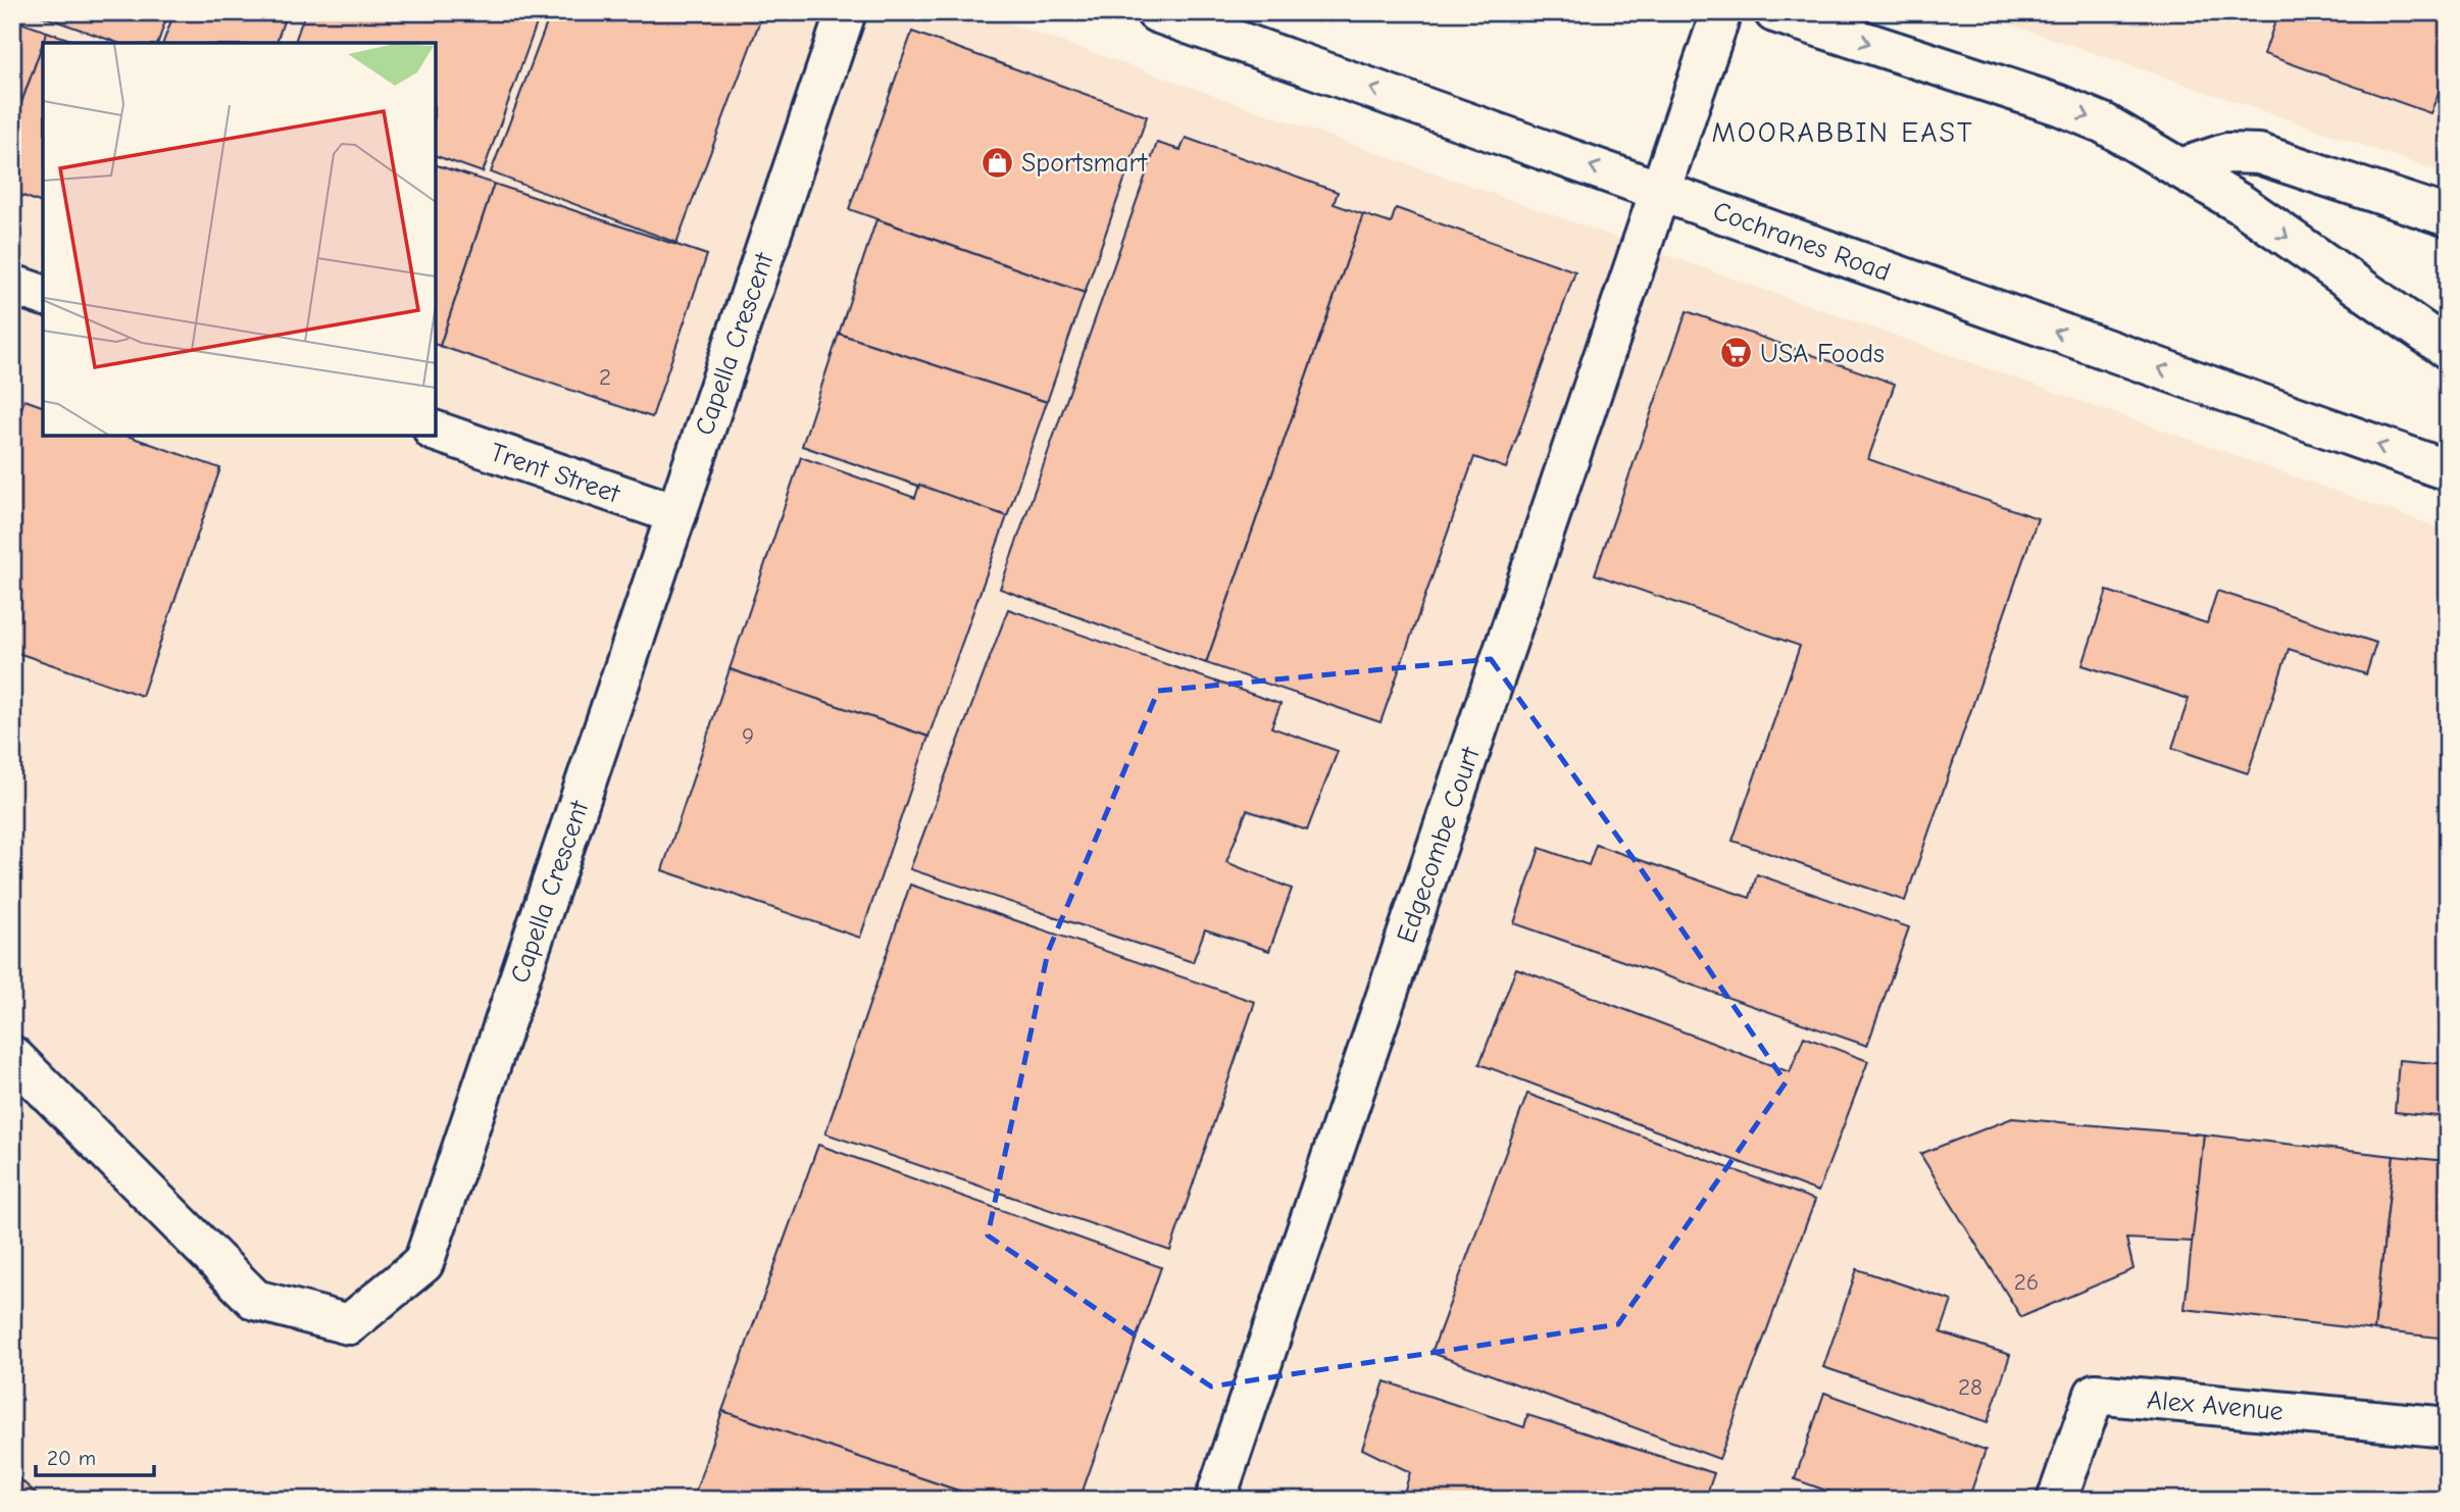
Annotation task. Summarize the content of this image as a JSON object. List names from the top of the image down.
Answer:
{
  "streets": {
    "street": [
      "Cochranes Road",
      "Capella Crescent",
      "Trent Street",
      "Edgecombe Court",
      "Alex Avenue"
    ]
  },
  "crossings": [
    ["Cochranes Road", "Edgecombe Court"],
    ["Capella Crescent", "Trent Street"]
  ],
  "districts": ["MOORABBIN EAST"],
  "places": {
    "shop": ["Sportsmart"],
    "supermarket": ["USA Foods"]
  },
  "house_numbers": [
    "2",
    "9",
    "26",
    "28"
  ],
  "scale_bar": "20 m"
}
